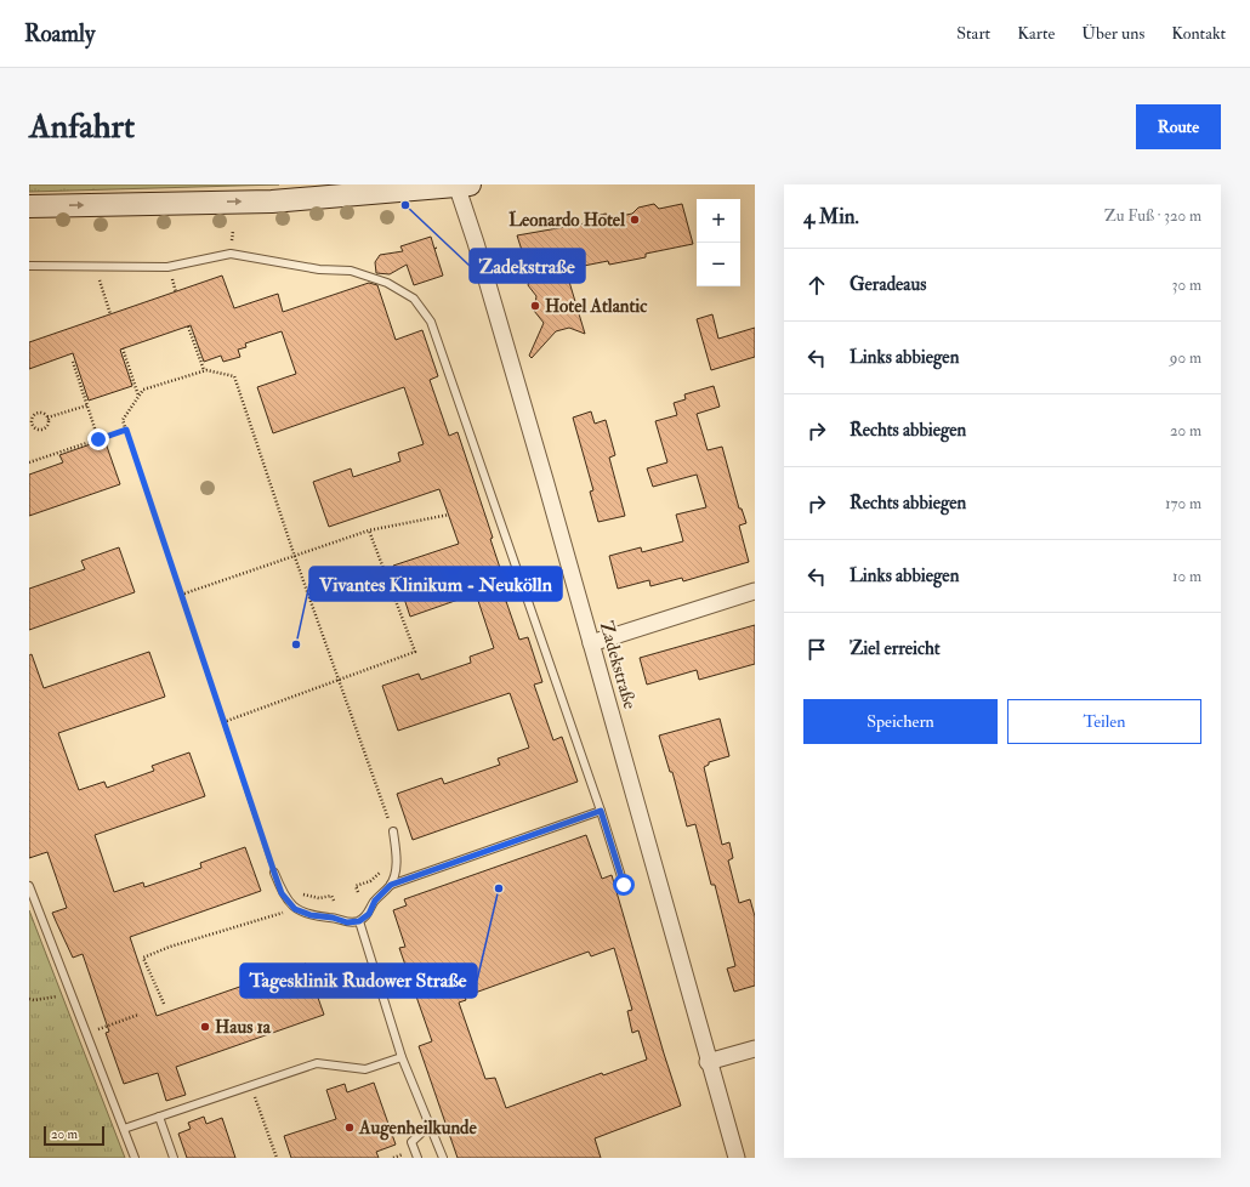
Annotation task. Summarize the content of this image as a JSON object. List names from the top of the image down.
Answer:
{
  "streets": {
    "street": ["Zadekstraße"]
  },
  "places": [
    "Zadekstraße",
    "Leonardo Hotel",
    "Hotel Atlantic",
    "Vivantes Klinikum - Neukölln",
    "Tagesklinik Rudower Straße",
    "Haus 1a",
    "Augenheilkunde"
  ],
  "scale_bar": "20 m",
  "page": {
    "header": "Roamly",
    "nav": [
      "Start",
      "Karte",
      "Über uns",
      "Kontakt"
    ],
    "buttons": [
      "Route",
      ["Speichern", "Teilen"]
    ],
    "title": "Anfahrt",
    "heading": ["4 Min.", "Zu Fuß · 320 m"],
    "map_buttons": ["+", "−"],
    "list": [
      ["Geradeaus", "30 m"],
      ["Links abbiegen", "90 m"],
      ["Rechts abbiegen", "20 m"],
      ["Rechts abbiegen", "170 m"],
      ["Links abbiegen", "10 m"],
      "Ziel erreicht"
    ],
    "scale": "20 m"
  }
}
